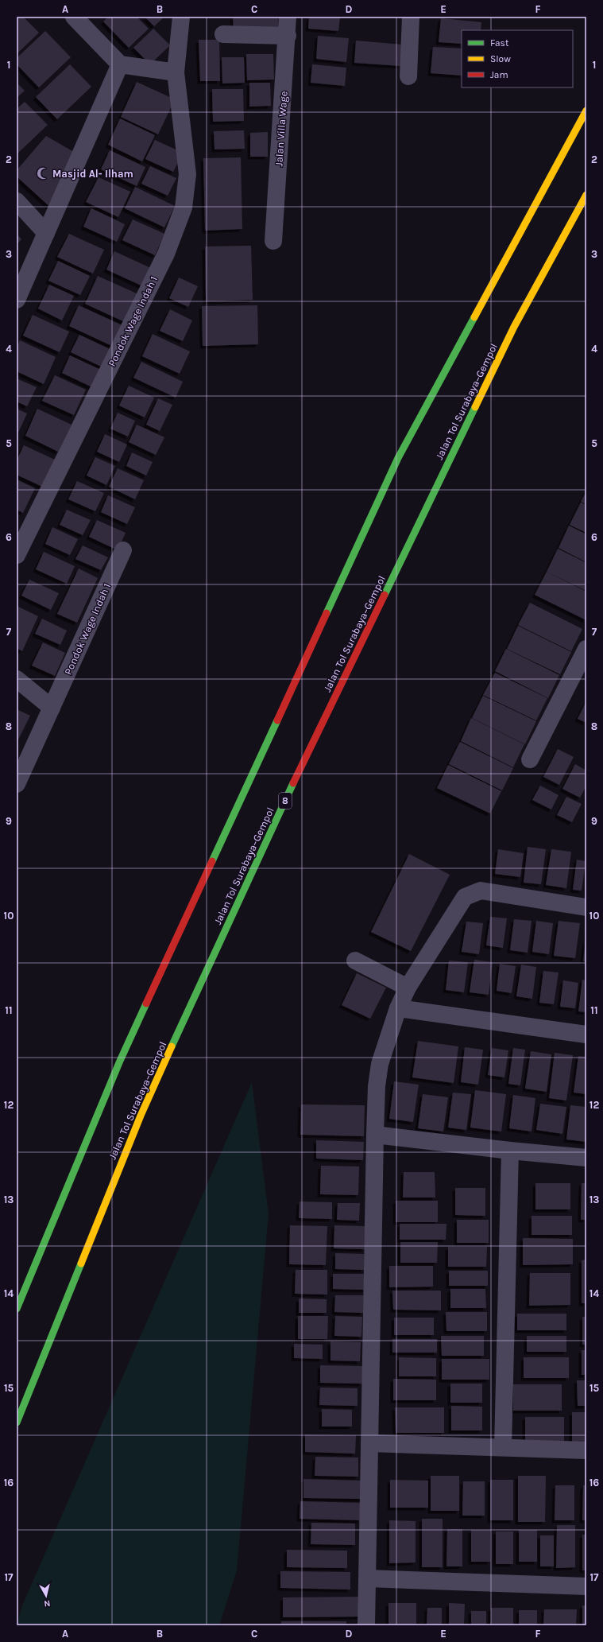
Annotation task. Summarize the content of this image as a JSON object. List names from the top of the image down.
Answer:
{
  "streets": {
    "highway": ["Jalan Tol Surabaya–Gempol", "8"],
    "street": ["Jalan Villa Wage", "Pondok Wage Indah 1"]
  },
  "places": {
    "mosque": ["Masjid Al- Ilham"]
  },
  "legend": ["Fast", "Slow", "Jam"],
  "north": "bottom",
  "grid": {
    "columns": [
      "A",
      "B",
      "C",
      "D",
      "E",
      "F"
    ],
    "rows": [
      "1",
      "2",
      "3",
      "4",
      "5",
      "6",
      "7",
      "8",
      "9",
      "10",
      "11",
      "12",
      "13",
      "14",
      "15",
      "16",
      "17"
    ]
  }
}
